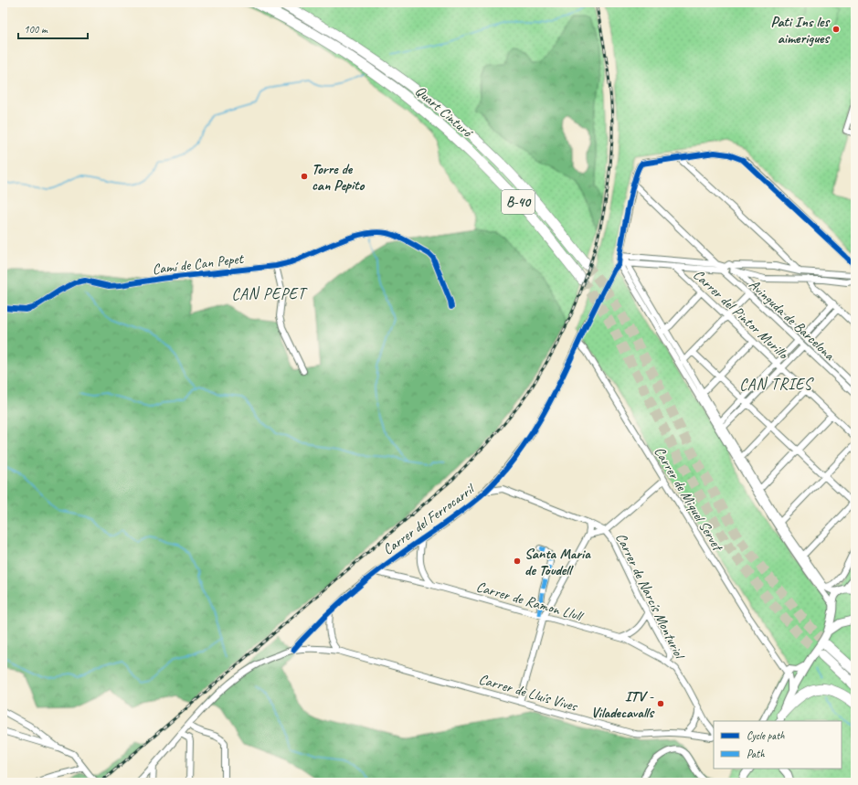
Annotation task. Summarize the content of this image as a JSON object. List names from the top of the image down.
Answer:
{
  "streets": {
    "highway": ["Quart Cinturó", "B-40"],
    "street": [
      "Camí de Can Pepet",
      "Carrer del Pintor Murillo",
      "Avinguda de Barcelona",
      "Carrer de Miquel Servet",
      "Carrer del Ferrocarril",
      "Carrer de Narcís Monturiol",
      "Carrer de Ramon Llull",
      "Carrer de Lluís Vives"
    ]
  },
  "crossings": [
    ["Carrer de Miquel Servet", "Carrer del Ferrocarril"],
    ["Carrer del Ferrocarril", "Carrer de Ramon Llull"],
    ["Carrer del Ferrocarril", "Carrer de Lluís Vives"],
    ["Carrer de Narcís Monturiol", "Carrer de Ramon Llull"]
  ],
  "districts": ["CAN PEPET", "CAN TRIES"],
  "places": [
    "Pati Ins les aimerigues",
    "Torre de can Pepito",
    "Santa Maria de Toudell",
    "ITV - Viladecavalls"
  ],
  "legend": ["Cycle path", "Path"],
  "scale_bar": "100 m"
}
